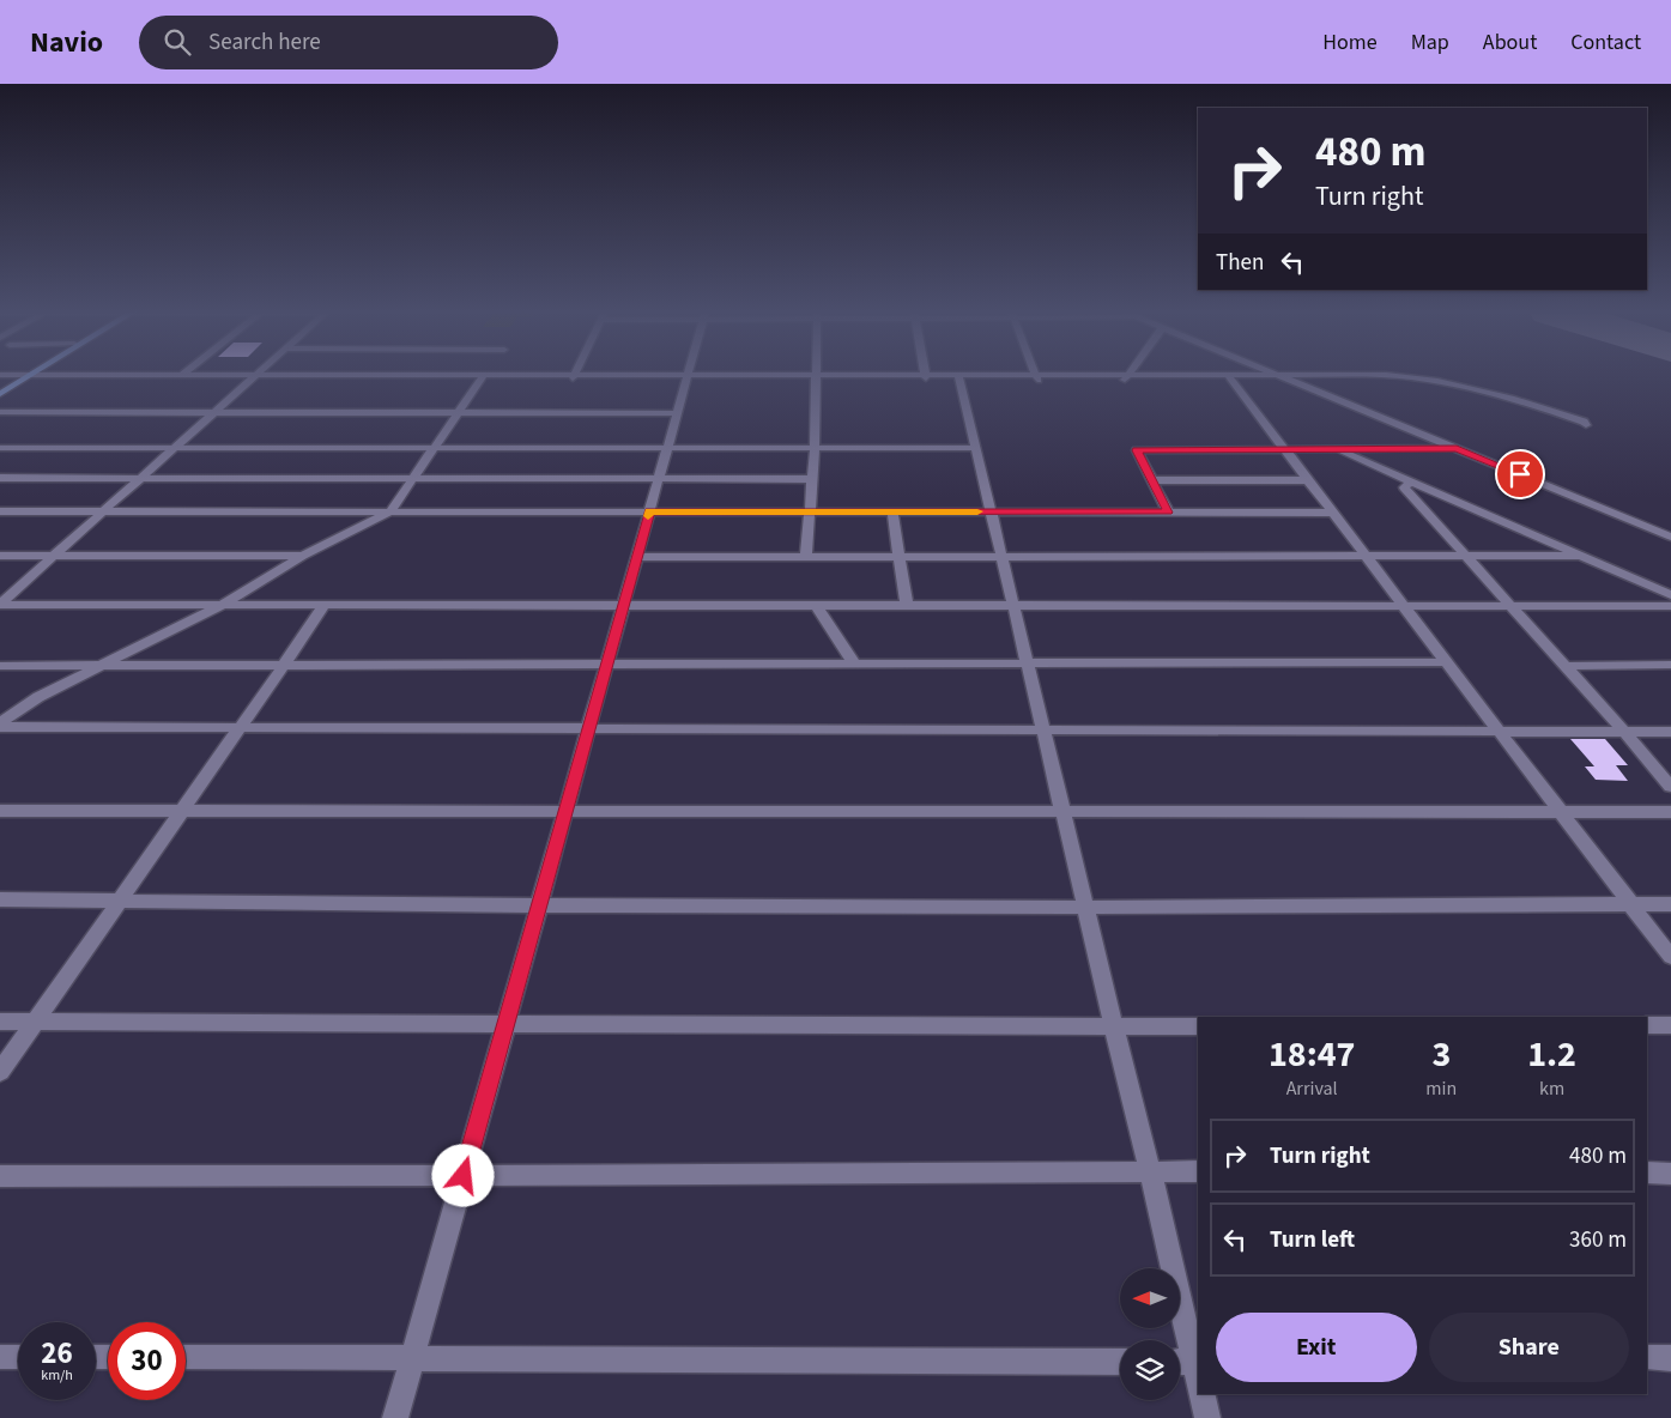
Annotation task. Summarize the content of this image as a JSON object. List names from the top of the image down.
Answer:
{
  "north": "left",
  "page": {
    "header": "Navio",
    "search": "Search here",
    "nav": [
      "Home",
      "Map",
      "About",
      "Contact"
    ],
    "turn": ["480 m", "Turn right"],
    "then": "Then",
    "eta": [
      "18:47",
      "Arrival",
      "3",
      "min",
      "1.2",
      "km"
    ],
    "list": [
      {
        "name": "Turn right",
        "value": "480 m"
      },
      {
        "name": "Turn left",
        "value": "360 m"
      }
    ],
    "buttons": ["Exit", "Share"],
    "speed": "26 km/h",
    "limit": "30"
  }
}
